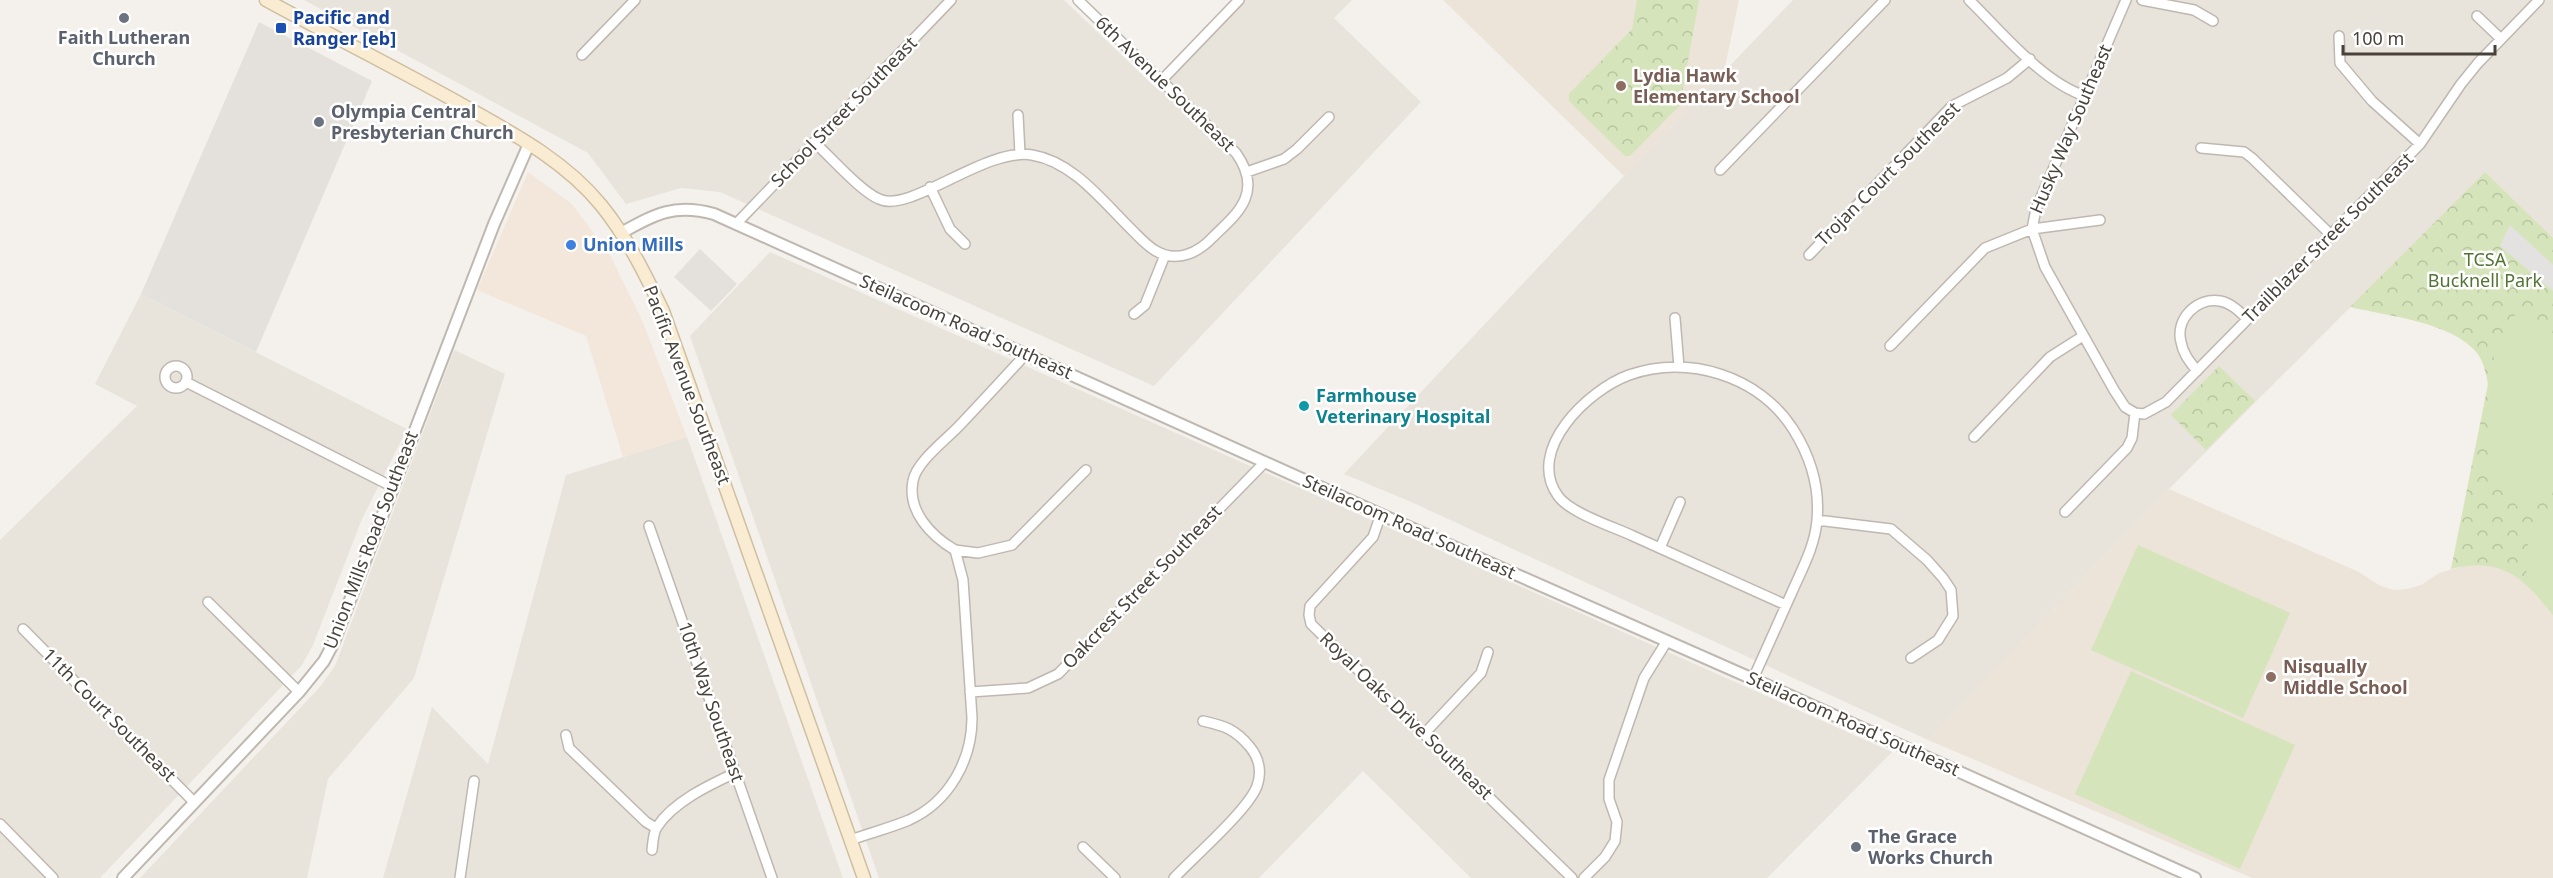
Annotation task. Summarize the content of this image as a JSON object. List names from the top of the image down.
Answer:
{
  "streets": {
    "main road": ["Pacific Avenue Southeast"],
    "street": [
      "6th Avenue Southeast",
      "School Street Southeast",
      "Husky Way Southeast",
      "Trojan Court Southeast",
      "Trailblazer Street Southeast",
      "Steilacoom Road Southeast",
      "Union Mills Road Southeast",
      "Oakcrest Street Southeast",
      "10th Way Southeast",
      "11th Court Southeast",
      "Royal Oaks Drive Southeast"
    ]
  },
  "crossings": [
    ["School Street Southeast", "Steilacoom Road Southeast"],
    ["Husky Way Southeast", "Trailblazer Street Southeast"],
    ["Steilacoom Road Southeast", "Pacific Avenue Southeast"],
    ["Steilacoom Road Southeast", "Oakcrest Street Southeast"],
    ["Steilacoom Road Southeast", "Royal Oaks Drive Southeast"],
    ["Pacific Avenue Southeast", "Union Mills Road Southeast"],
    ["Union Mills Road Southeast", "11th Court Southeast"]
  ],
  "parks": ["TCSA Bucknell Park"],
  "places": {
    "other": [
      "Faith Lutheran Church",
      "Lydia Hawk Elementary School",
      "Olympia Central Presbyterian Church",
      "Union Mills",
      "Farmhouse Veterinary Hospital",
      "Nisqually Middle School",
      "The Grace Works Church"
    ],
    "transit": ["Pacific and Ranger [eb]"]
  },
  "scale_bar": "100 m"
}
